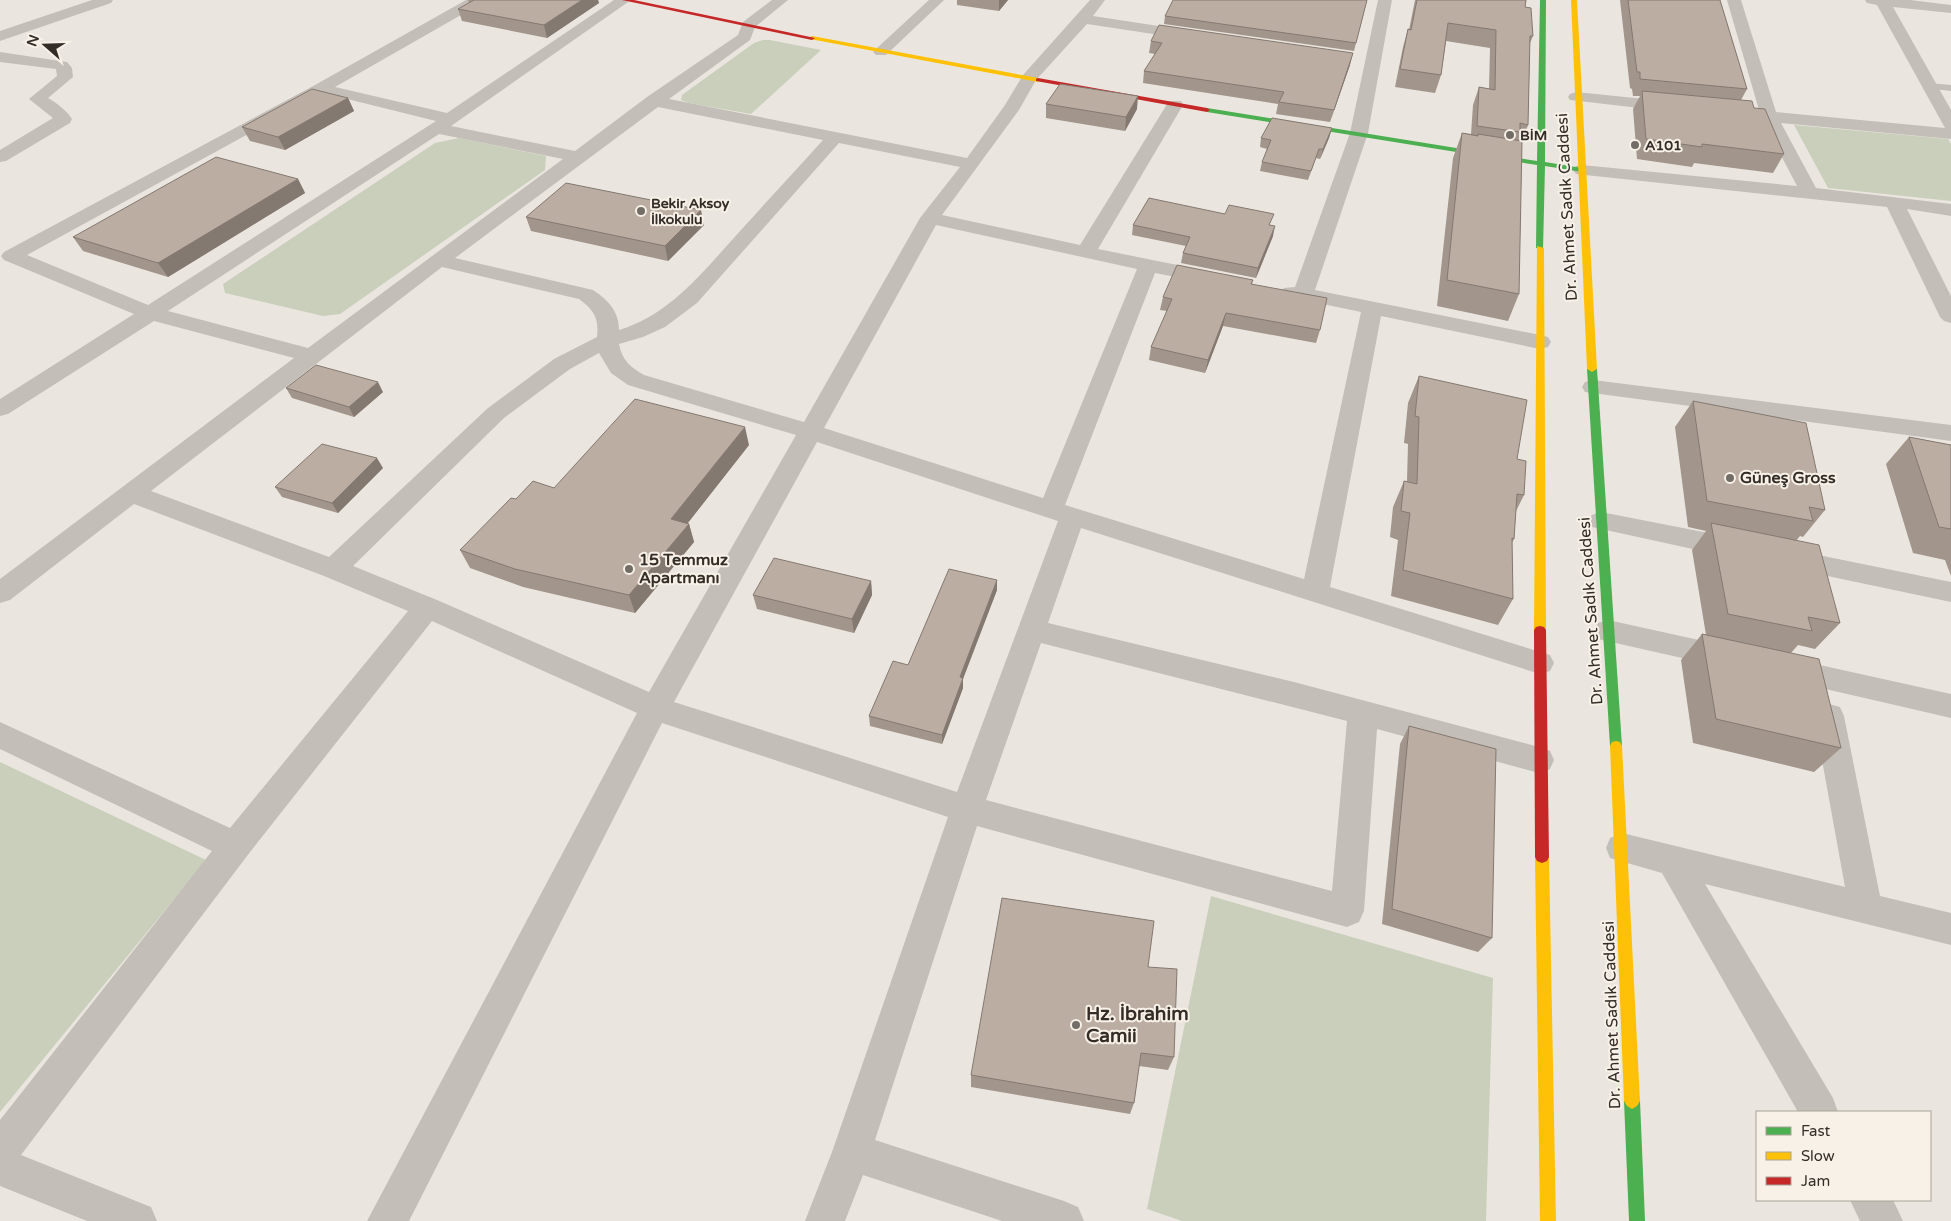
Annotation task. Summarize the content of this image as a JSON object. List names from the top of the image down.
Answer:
{
  "streets": {
    "street": ["Dr. Ahmet Sadık Caddesi"]
  },
  "places": [
    "BİM",
    "A101",
    "Bekir Aksoy İlkokulu",
    "Güneş Gross",
    "15 Temmuz Apartmanı",
    "Hz. İbrahim Camii"
  ],
  "legend": ["Fast", "Slow", "Jam"],
  "north": "left"
}
